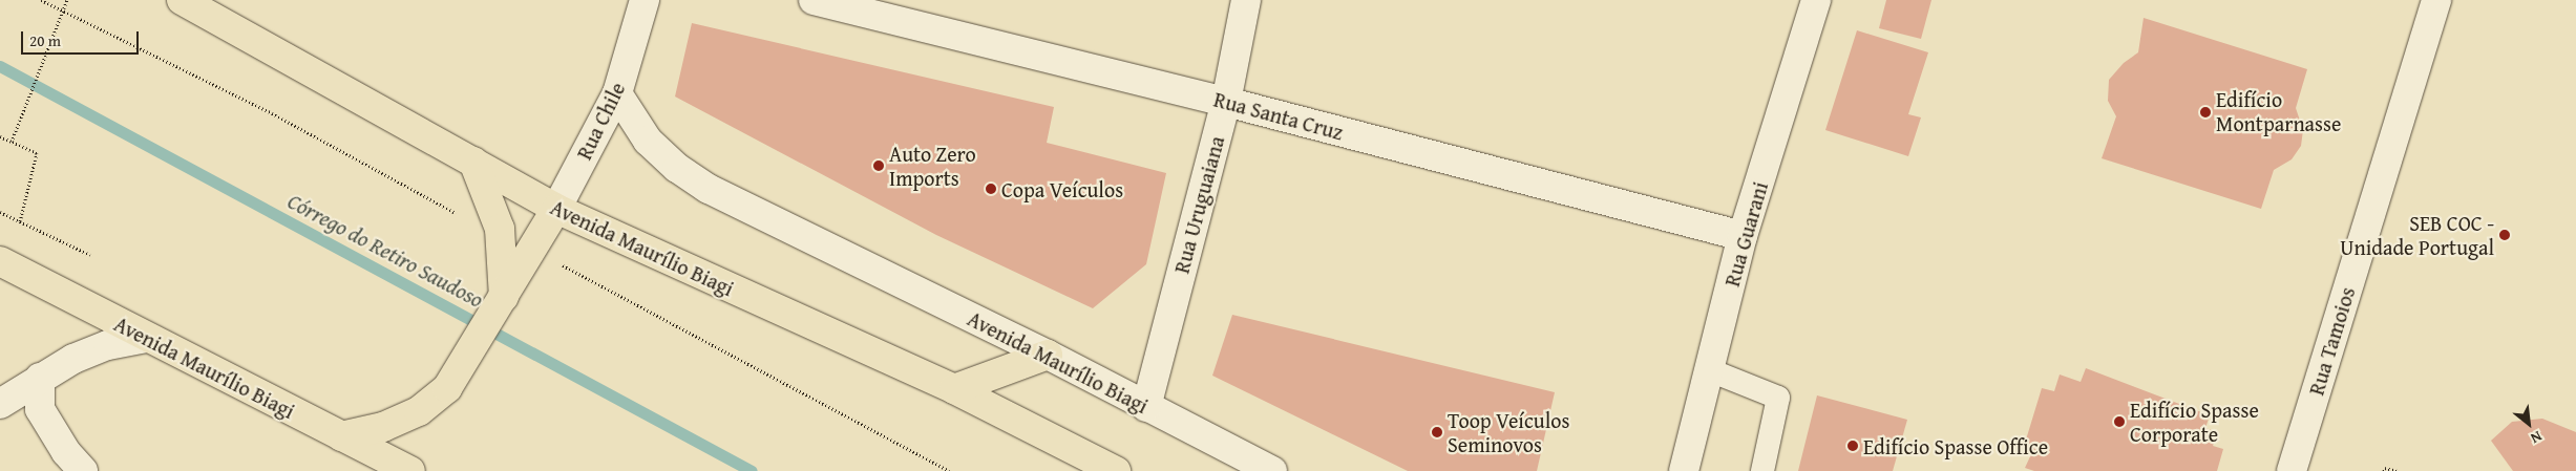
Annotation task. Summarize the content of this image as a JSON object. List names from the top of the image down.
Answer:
{
  "streets": {
    "main road": ["Avenida Maurílio Biagi"],
    "street": [
      "Rua Santa Cruz",
      "Rua Chile",
      "Rua Uruguaiana",
      "Rua Guarani",
      "Rua Tamoios"
    ]
  },
  "crossings": [
    ["Rua Santa Cruz", "Rua Uruguaiana"],
    ["Rua Santa Cruz", "Rua Guarani"],
    ["Rua Chile", "Avenida Maurílio Biagi"],
    ["Rua Uruguaiana", "Avenida Maurílio Biagi"]
  ],
  "water": ["Córrego do Retiro Saudoso"],
  "places": [
    "Edifício Montparnasse",
    "Auto Zero Imports",
    "Copa Veículos",
    "SEB COC - Unidade Portugal",
    "Edifício Spasse Corporate",
    "Toop Veículos Seminovos",
    "Edifício Spasse Office"
  ],
  "scale_bar": "20 m",
  "north": "bottom right"
}
